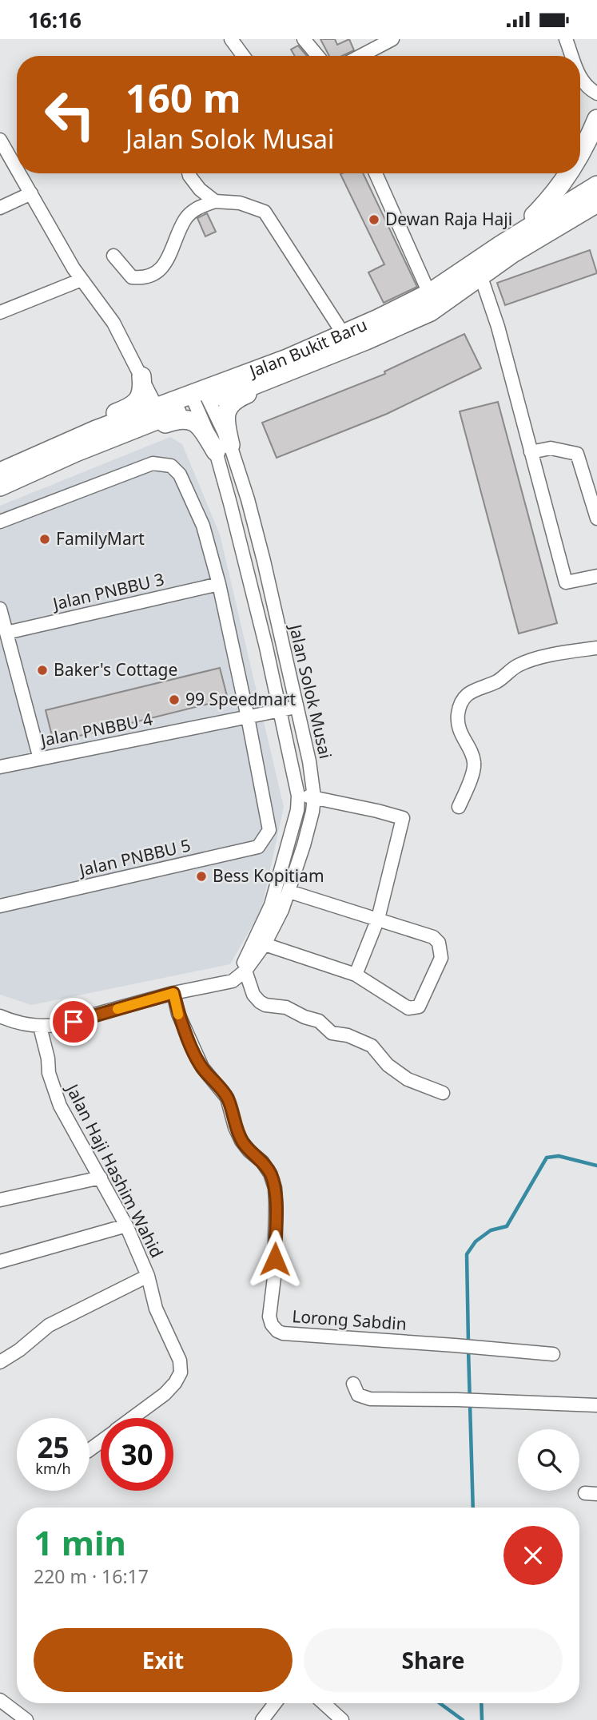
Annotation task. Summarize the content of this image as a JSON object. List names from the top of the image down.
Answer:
{
  "streets": {
    "main road": ["Jalan Bukit Baru"],
    "street": [
      "Jalan PNBBU 3",
      "Jalan Solok Musai",
      "Jalan PNBBU 4",
      "Jalan PNBBU 5",
      "Jalan Haji Hashim Wahid",
      "Lorong Sabdin"
    ]
  },
  "crossings": [
    ["Jalan Bukit Baru", "Jalan Solok Musai"],
    ["Jalan Solok Musai", "Jalan PNBBU 4"],
    ["Jalan Solok Musai", "Jalan Haji Hashim Wahid"],
    ["Jalan Solok Musai", "Lorong Sabdin"],
    ["Jalan PNBBU 4", "Jalan PNBBU 5"]
  ],
  "places": [
    "Dewan Raja Haji",
    "FamilyMart",
    "Baker's Cottage",
    "99 Speedmart",
    "Bess Kopitiam"
  ],
  "page": {
    "status": "16:16",
    "turn": ["160 m", "Jalan Solok Musai"],
    "speed": "25 km/h",
    "limit": "30",
    "heading": ["1 min", "220 m · 16:17"],
    "buttons": ["Exit", "Share"]
  }
}
